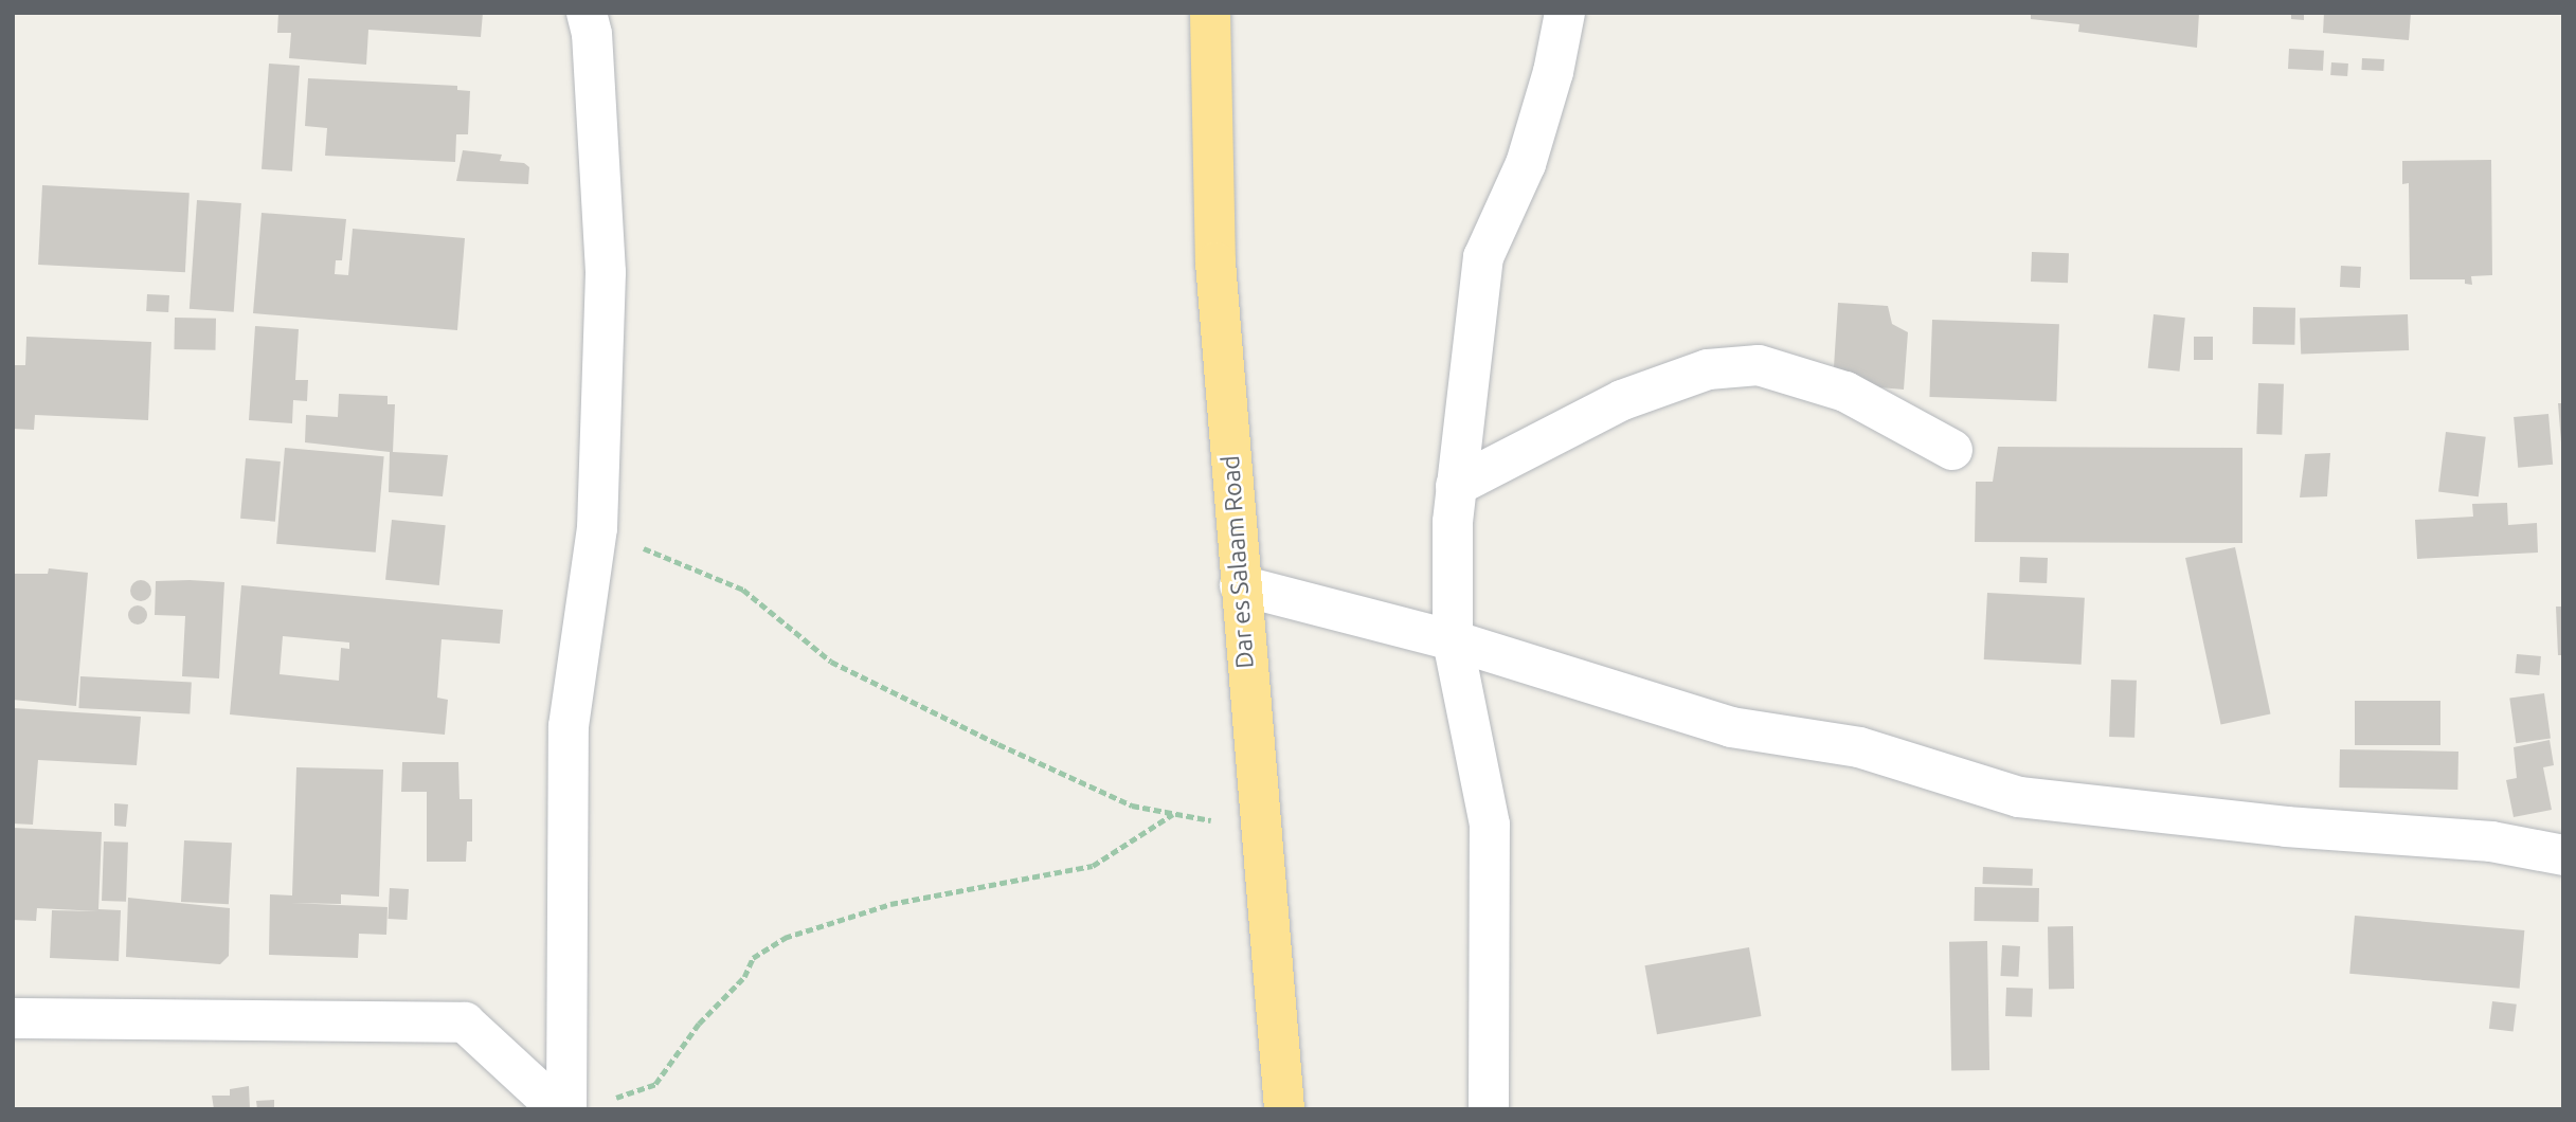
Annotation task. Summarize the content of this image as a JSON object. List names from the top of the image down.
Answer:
{
  "streets": {
    "highway": ["Dar es Salaam Road"]
  }
}
